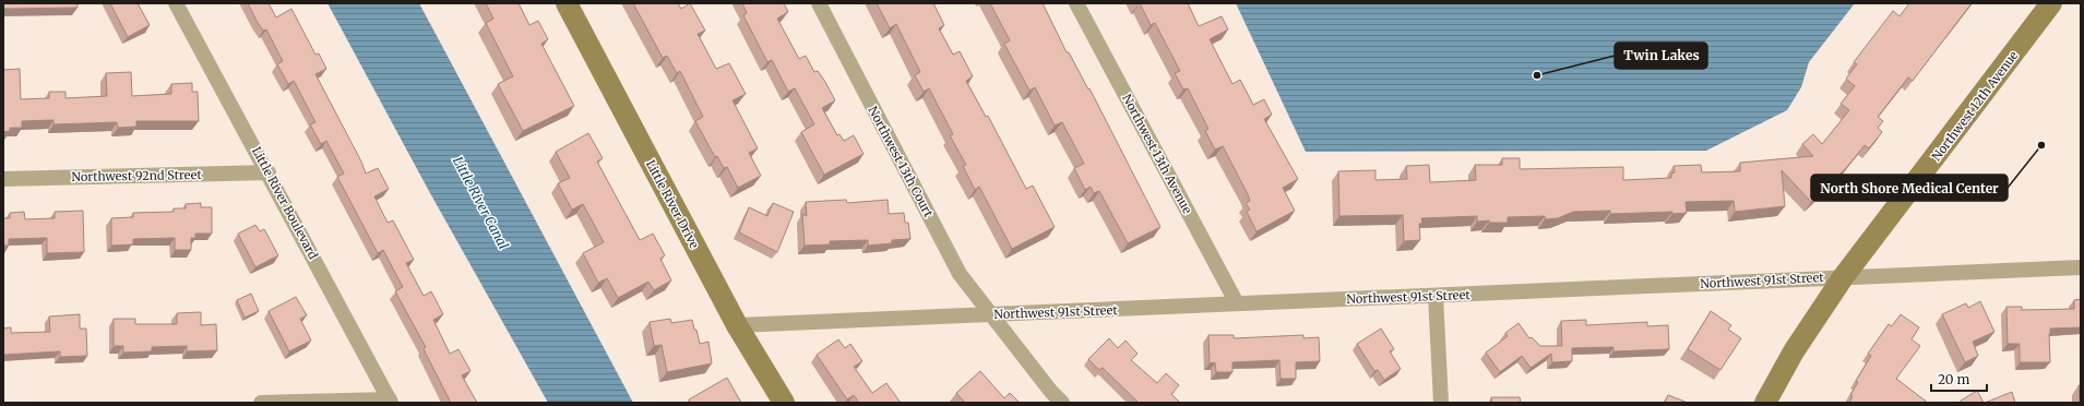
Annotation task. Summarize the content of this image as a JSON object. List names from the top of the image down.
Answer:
{
  "streets": {
    "street": [
      "Northwest 12th Avenue",
      "Northwest 13th Avenue",
      "Northwest 13th Court",
      "Northwest 92nd Street",
      "Little River Boulevard",
      "Little River Drive",
      "Northwest 91st Street"
    ]
  },
  "crossings": [
    ["Northwest 12th Avenue", "Northwest 91st Street"],
    ["Northwest 13th Avenue", "Northwest 91st Street"],
    ["Northwest 13th Court", "Northwest 91st Street"],
    ["Northwest 92nd Street", "Little River Boulevard"],
    ["Little River Drive", "Northwest 91st Street"]
  ],
  "water": ["Little River Canal"],
  "places": ["Twin Lakes", "North Shore Medical Center"],
  "scale_bar": "20 m"
}
